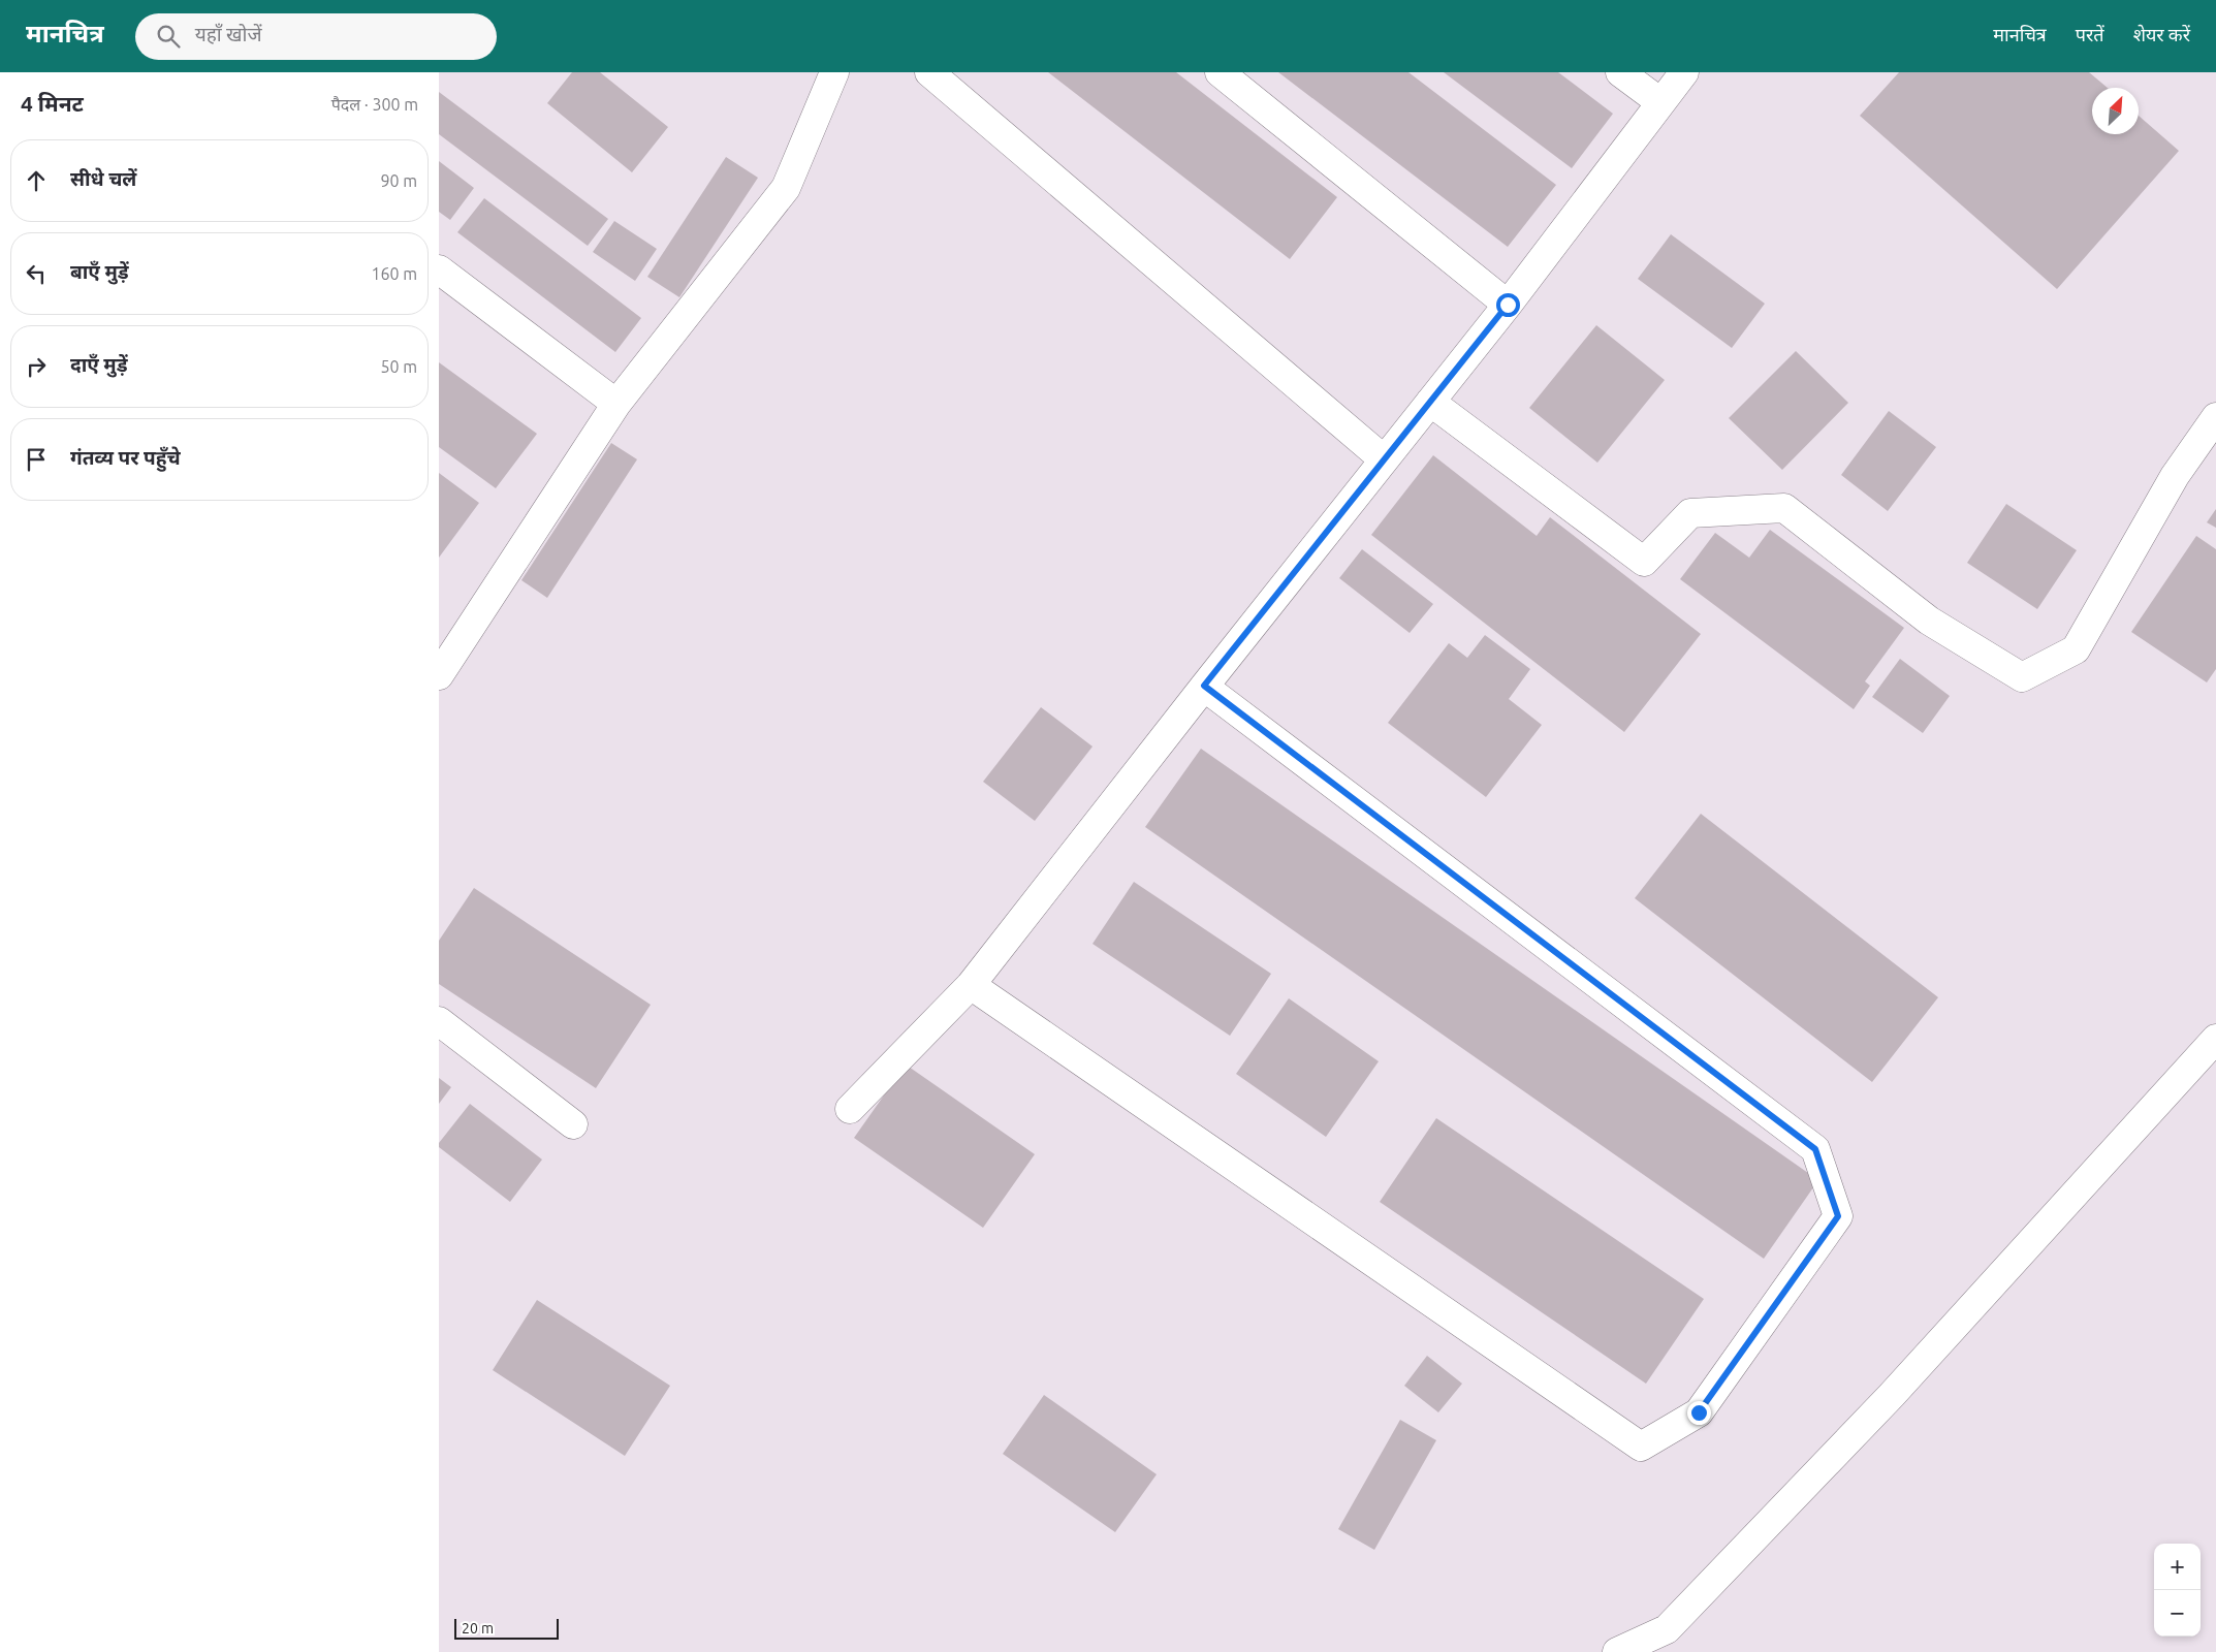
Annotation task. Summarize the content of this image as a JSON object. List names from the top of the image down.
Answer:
{
  "scale_bar": "20 m",
  "north": "top right",
  "page": {
    "header": "मानचित्र",
    "search": "यहाँ खोजें",
    "nav": ["मानचित्र", "परतें", "शेयर करें"],
    "heading": ["4 मिनट", "पैदल · 300 m"],
    "list": [
      ["सीधे चलें", "90 m"],
      ["बाएँ मुड़ें", "160 m"],
      ["दाएँ मुड़ें", "50 m"],
      "गंतव्य पर पहुँचे"
    ],
    "map_buttons": ["+", "−"],
    "scale": "20 m"
  }
}
